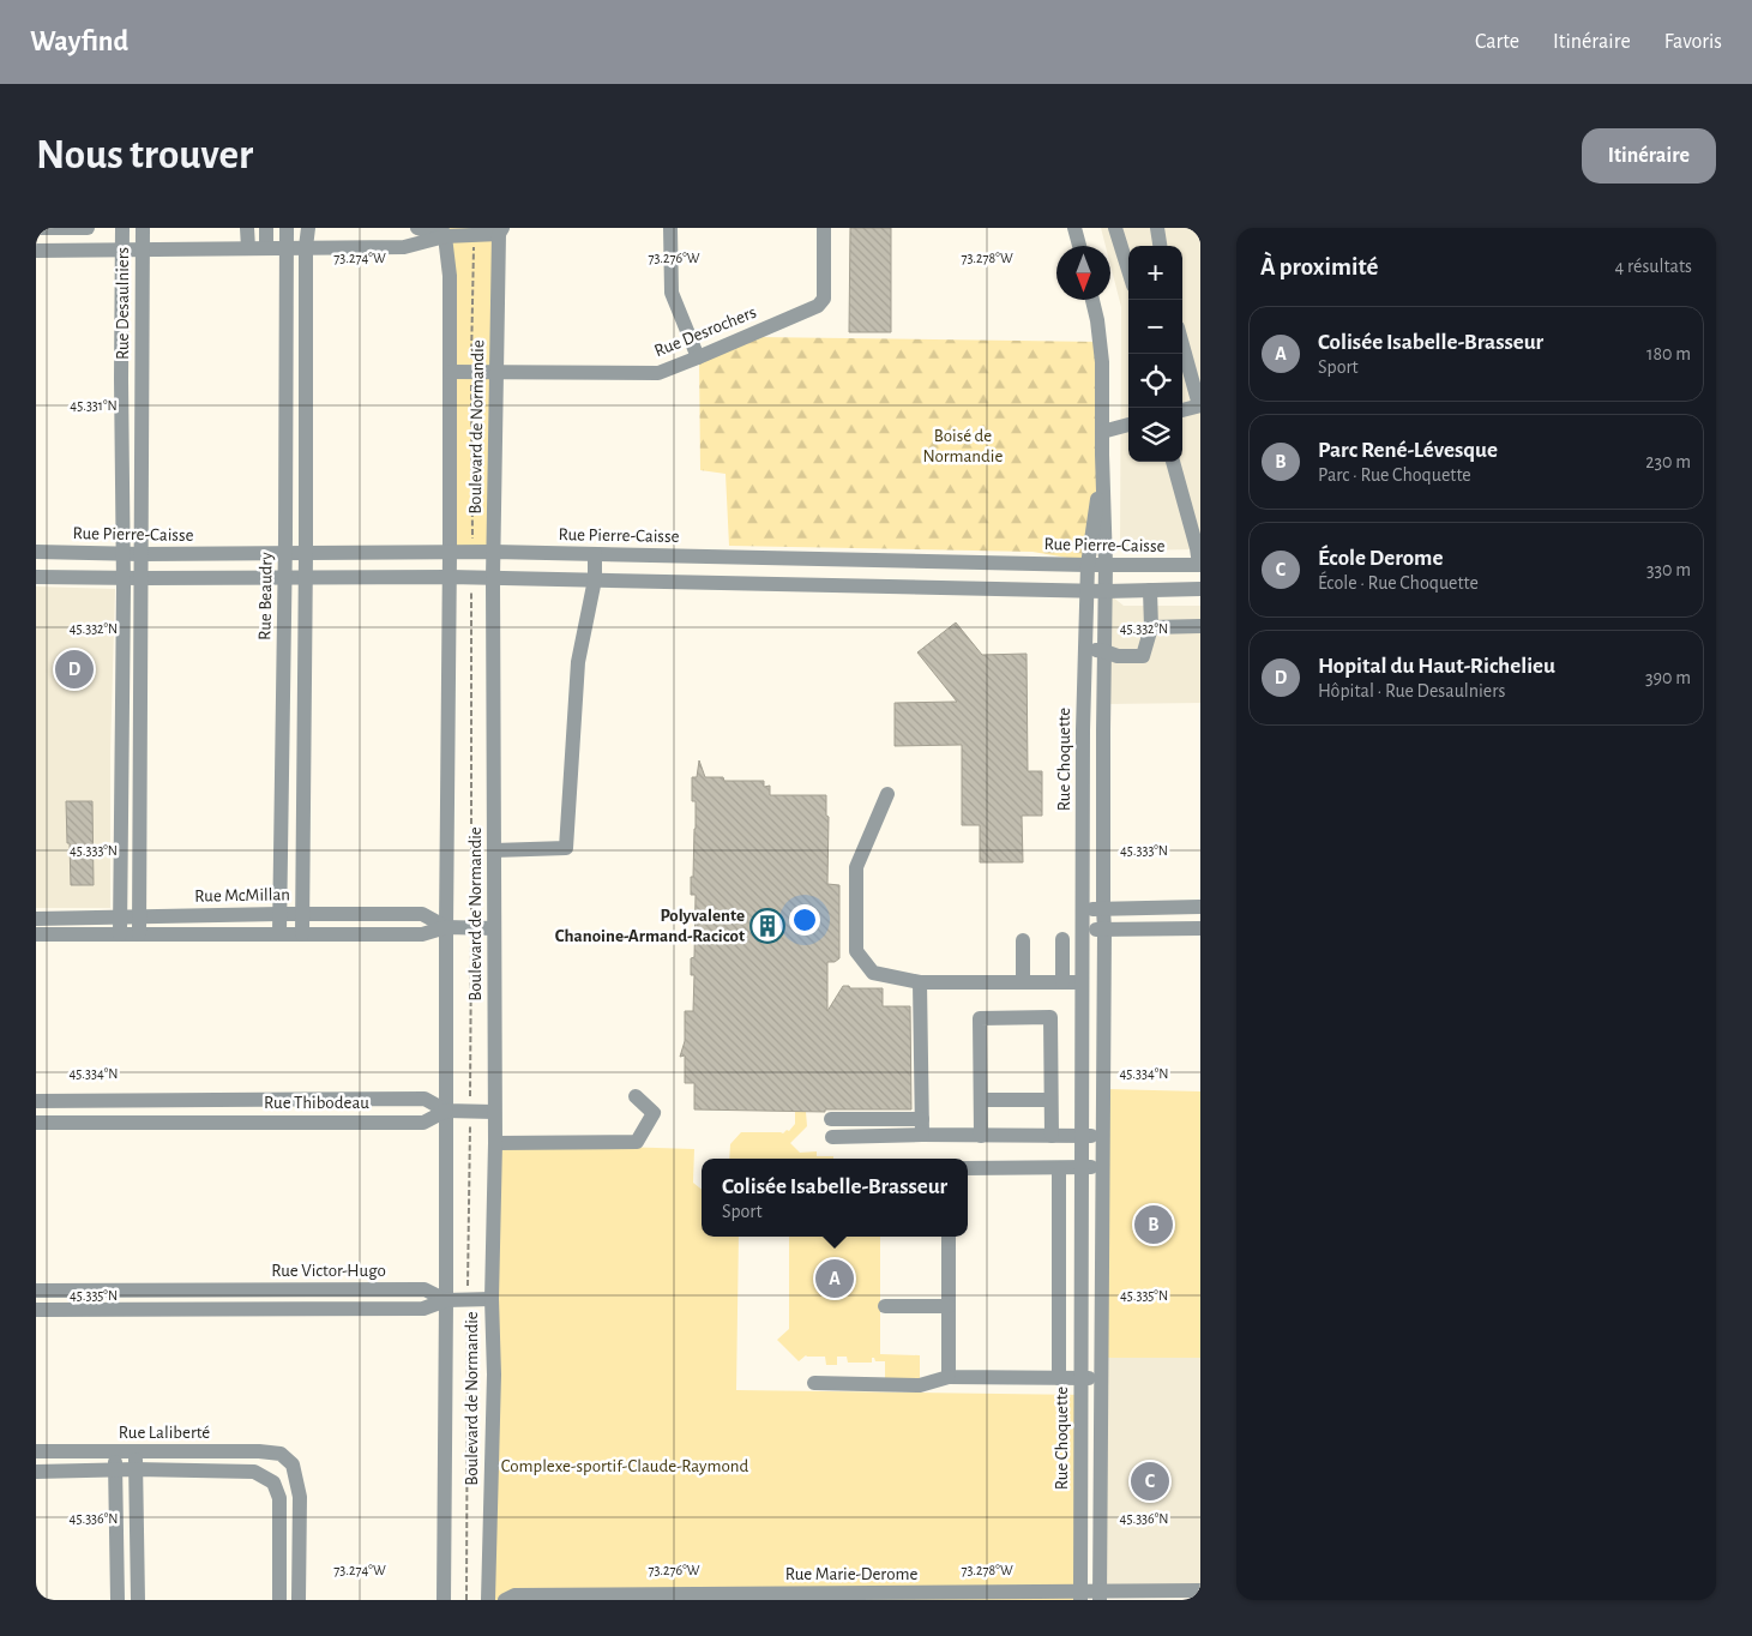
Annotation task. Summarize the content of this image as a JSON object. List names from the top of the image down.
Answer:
{
  "streets": {
    "street": [
      "Rue Desaulniers",
      "Rue Desrochers",
      "Boulevard de Normandie",
      "Rue Pierre-Caisse",
      "Rue Beaudry",
      "Rue Choquette",
      "Rue McMillan",
      "Rue Thibodeau",
      "Rue Victor-Hugo",
      "Rue Laliberté",
      "Rue Marie-Derome"
    ]
  },
  "crossings": [
    ["Rue Desaulniers", "Rue Pierre-Caisse"],
    ["Rue Desaulniers", "Rue McMillan"],
    ["Rue Desrochers", "Boulevard de Normandie"],
    ["Boulevard de Normandie", "Rue Pierre-Caisse"],
    ["Boulevard de Normandie", "Rue McMillan"],
    ["Boulevard de Normandie", "Rue Thibodeau"],
    ["Boulevard de Normandie", "Rue Victor-Hugo"],
    ["Rue Pierre-Caisse", "Rue Beaudry"],
    ["Rue Pierre-Caisse", "Rue Choquette"],
    ["Rue Beaudry", "Rue McMillan"],
    ["Rue Choquette", "Rue Marie-Derome"]
  ],
  "parks": ["Boisé de Normandie", "Complexe-sportif-Claude-Raymond"],
  "places": {
    "building": ["Polyvalente Chanoine-Armand-Racicot"]
  },
  "north": "bottom",
  "page": {
    "header": "Wayfind",
    "nav": ["Carte", "Itinéraire", "Favoris"],
    "buttons": "Itinéraire",
    "title": "Nous trouver",
    "heading": ["À proximité", "4 résultats"],
    "map_buttons": ["+", "−"],
    "list": [
      {
        "mark": "A",
        "name": "Colisée Isabelle-Brasseur",
        "note": "Sport",
        "value": "180 m"
      },
      {
        "mark": "B",
        "name": "Parc René-Lévesque",
        "note": "Parc · Rue Choquette",
        "value": "230 m"
      },
      {
        "mark": "C",
        "name": "École Derome",
        "note": "École · Rue Choquette",
        "value": "330 m"
      },
      {
        "mark": "D",
        "name": "Hopital du Haut-Richelieu",
        "note": "Hôpital · Rue Desaulniers",
        "value": "390 m"
      }
    ],
    "pins": [
      "D",
      "B",
      "A",
      "C"
    ],
    "popup": ["Colisée Isabelle-Brasseur", "Sport"]
  },
  "coordinates": [
    "73.274°W",
    "73.276°W",
    "73.278°W",
    "45.331°N",
    "45.332°N",
    "45.333°N",
    "45.334°N",
    "45.335°N",
    "45.336°N"
  ]
}
